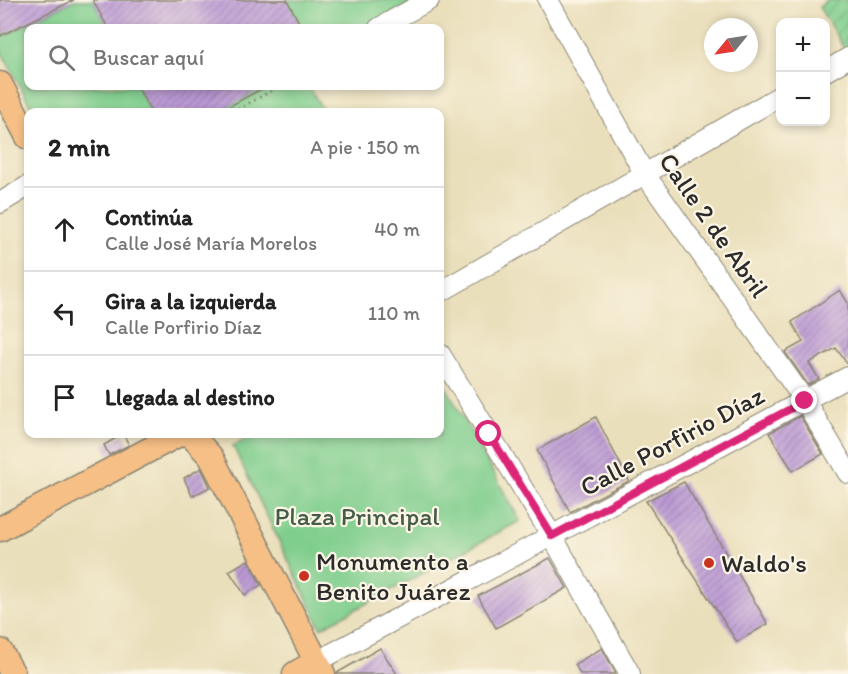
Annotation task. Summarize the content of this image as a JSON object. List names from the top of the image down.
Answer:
{
  "streets": {
    "street": ["Calle 2 de Abril", "Calle Porfirio Díaz"]
  },
  "crossings": [
    ["Calle 2 de Abril", "Calle Porfirio Díaz"]
  ],
  "parks": ["Plaza Principal"],
  "places": ["Waldo's", "Monumento a Benito Juárez"],
  "north": "bottom left",
  "page": {
    "map_buttons": ["+", "−"],
    "search": "Buscar aquí",
    "heading": ["2 min", "A pie · 150 m"],
    "list": [
      ["Continúa", "Calle José María Morelos", "40 m"],
      ["Gira a la izquierda", "Calle Porfirio Díaz", "110 m"],
      "Llegada al destino"
    ]
  }
}
